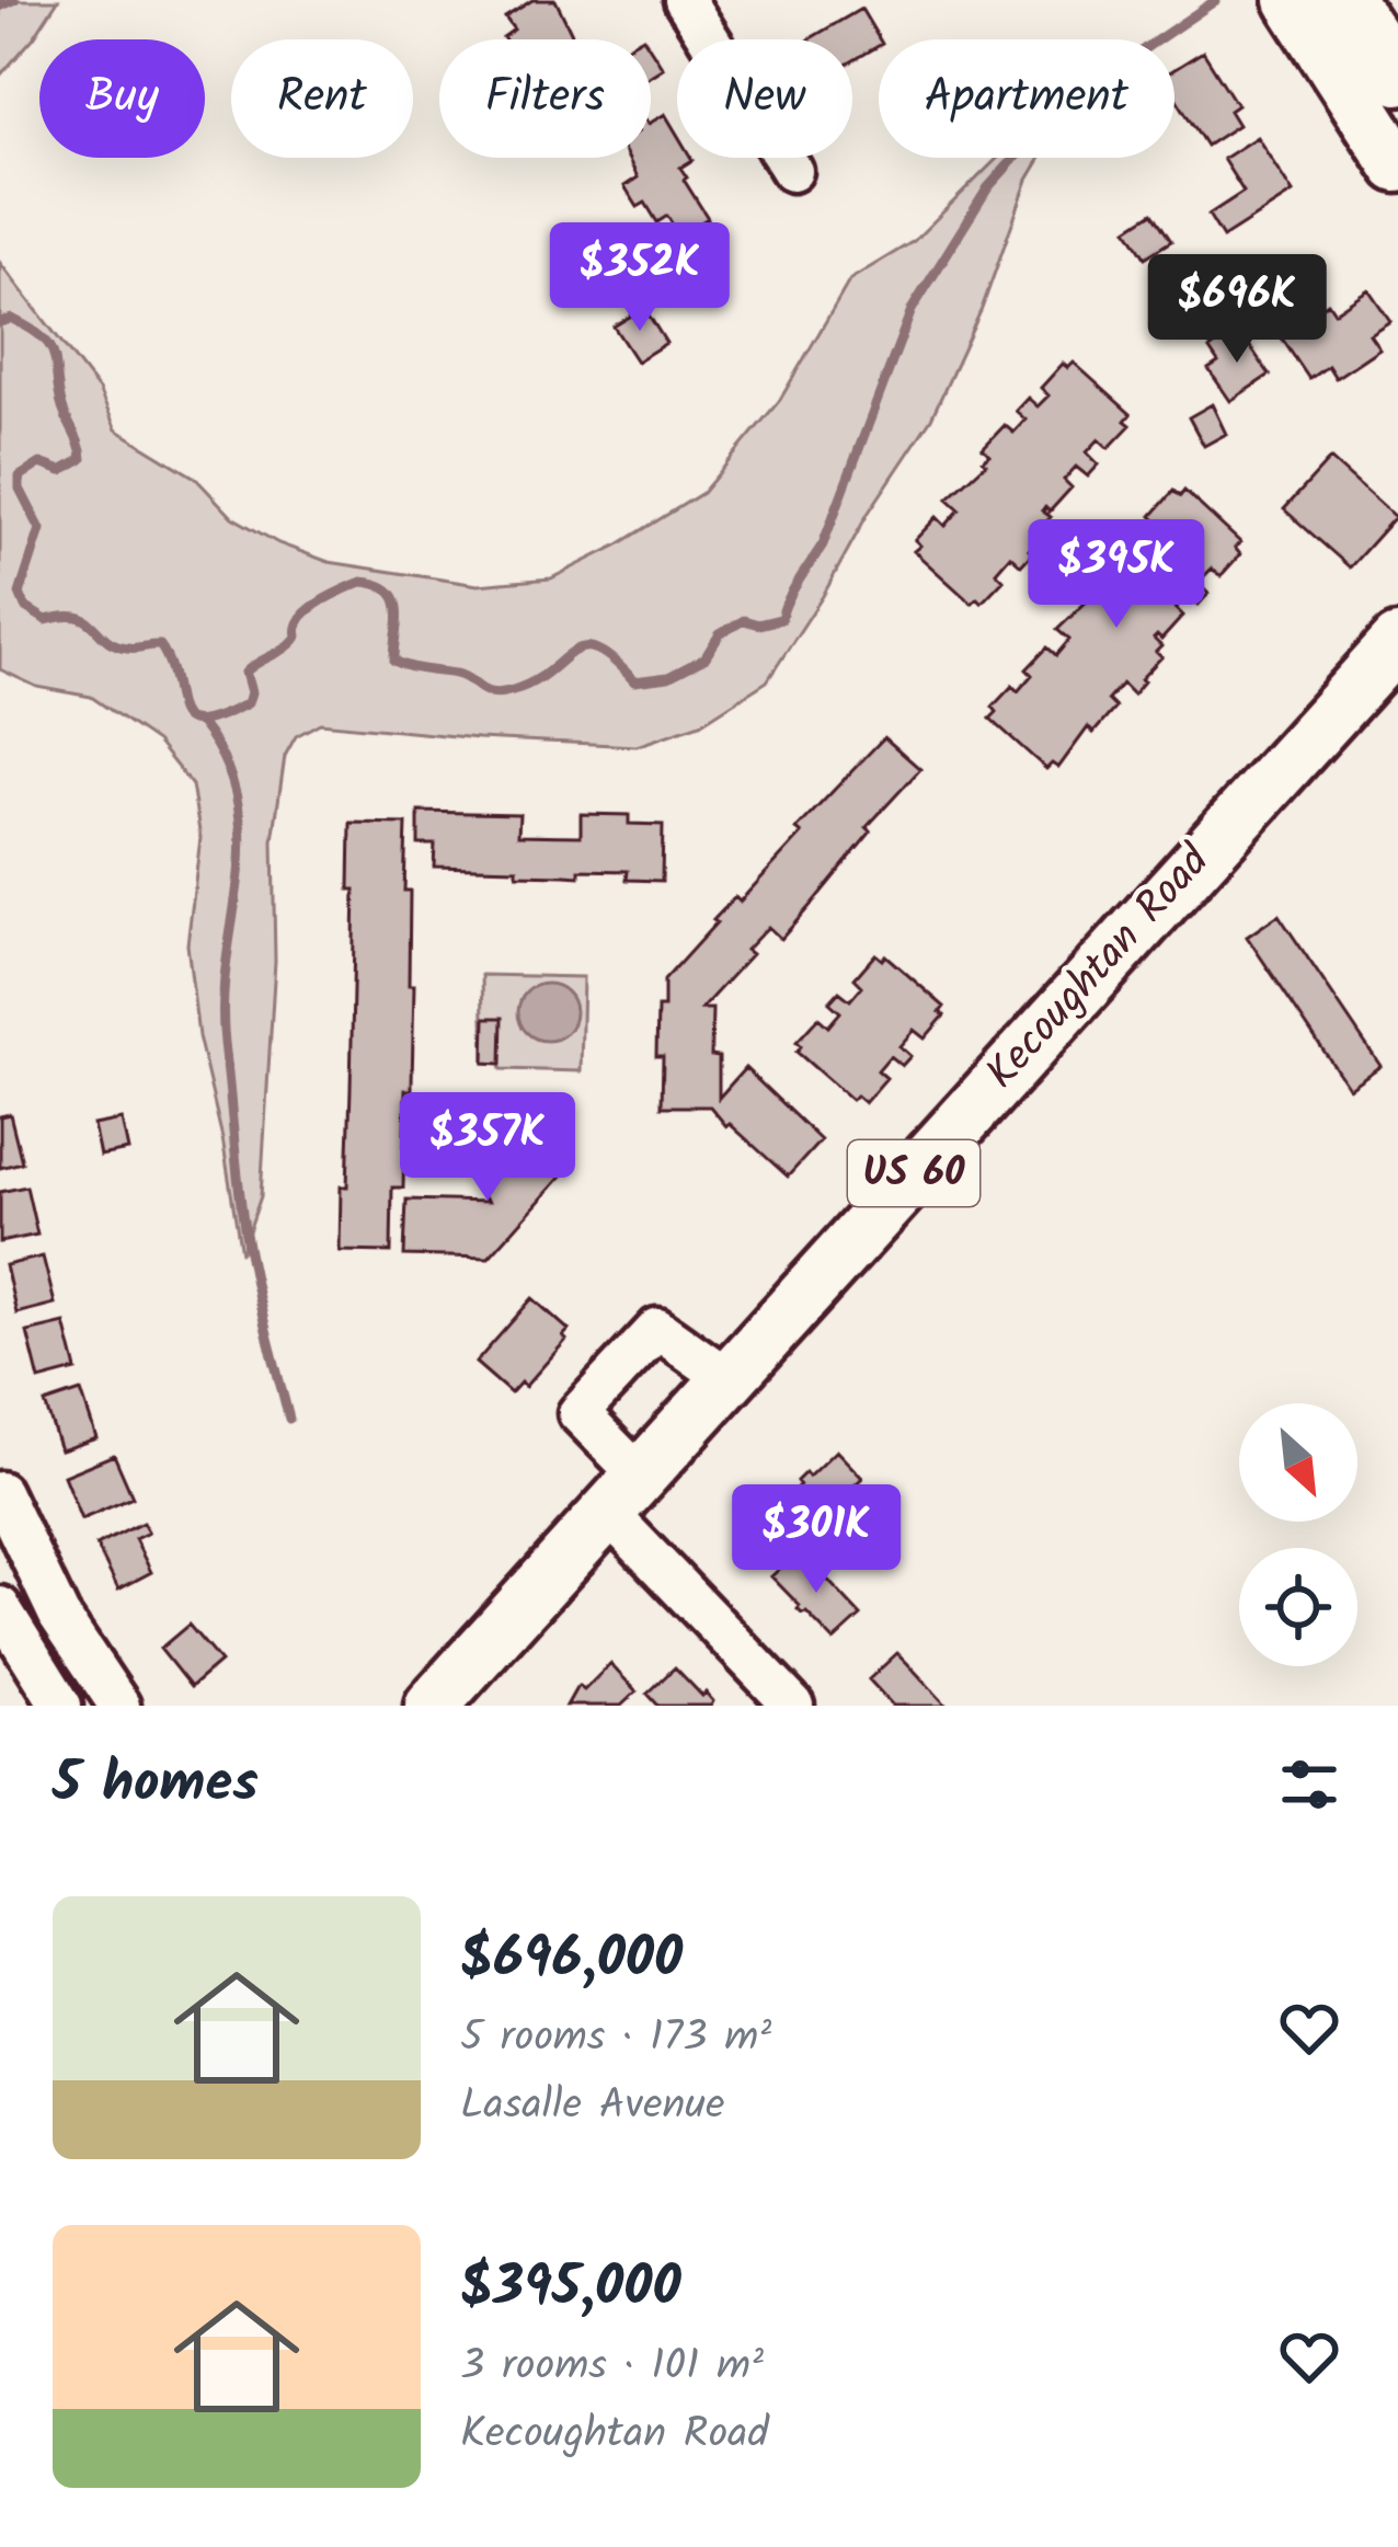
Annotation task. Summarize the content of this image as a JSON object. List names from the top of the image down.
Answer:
{
  "streets": {
    "main road": ["Kecoughtan Road", "US 60"]
  },
  "north": "bottom right",
  "page": {
    "chip": [
      "Buy",
      "Rent",
      "Filters",
      "New",
      "Apartment"
    ],
    "price": [
      "$352K",
      "$696K",
      "$395K",
      "$357K",
      "$301K"
    ],
    "heading": "5 homes",
    "list": [
      {
        "name": "$696,000",
        "note": "5 rooms · 173 m² · Lasalle Avenue"
      },
      {
        "name": "$395,000",
        "note": "3 rooms · 101 m² · Kecoughtan Road"
      }
    ]
  }
}
